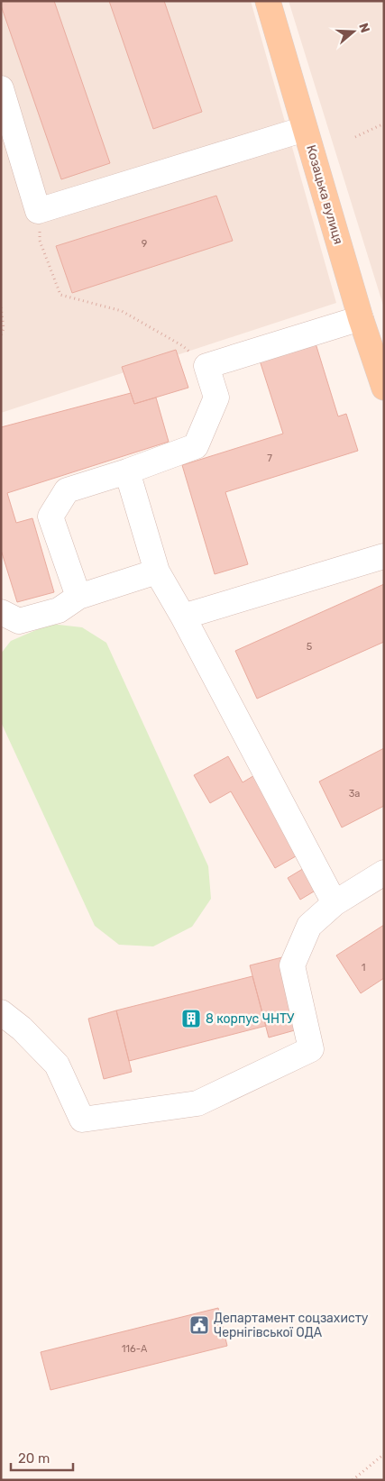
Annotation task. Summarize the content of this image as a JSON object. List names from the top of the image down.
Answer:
{
  "streets": {
    "main road": ["Козацька вулиця"]
  },
  "places": {
    "building": ["8 корпус ЧНТУ"],
    "public building": ["Департамент соцзахисту Чернігівської ОДА"]
  },
  "house_numbers": [
    "9",
    "7",
    "5",
    "3а",
    "1",
    "116-А"
  ],
  "scale_bar": "20 m",
  "north": "right"
}
